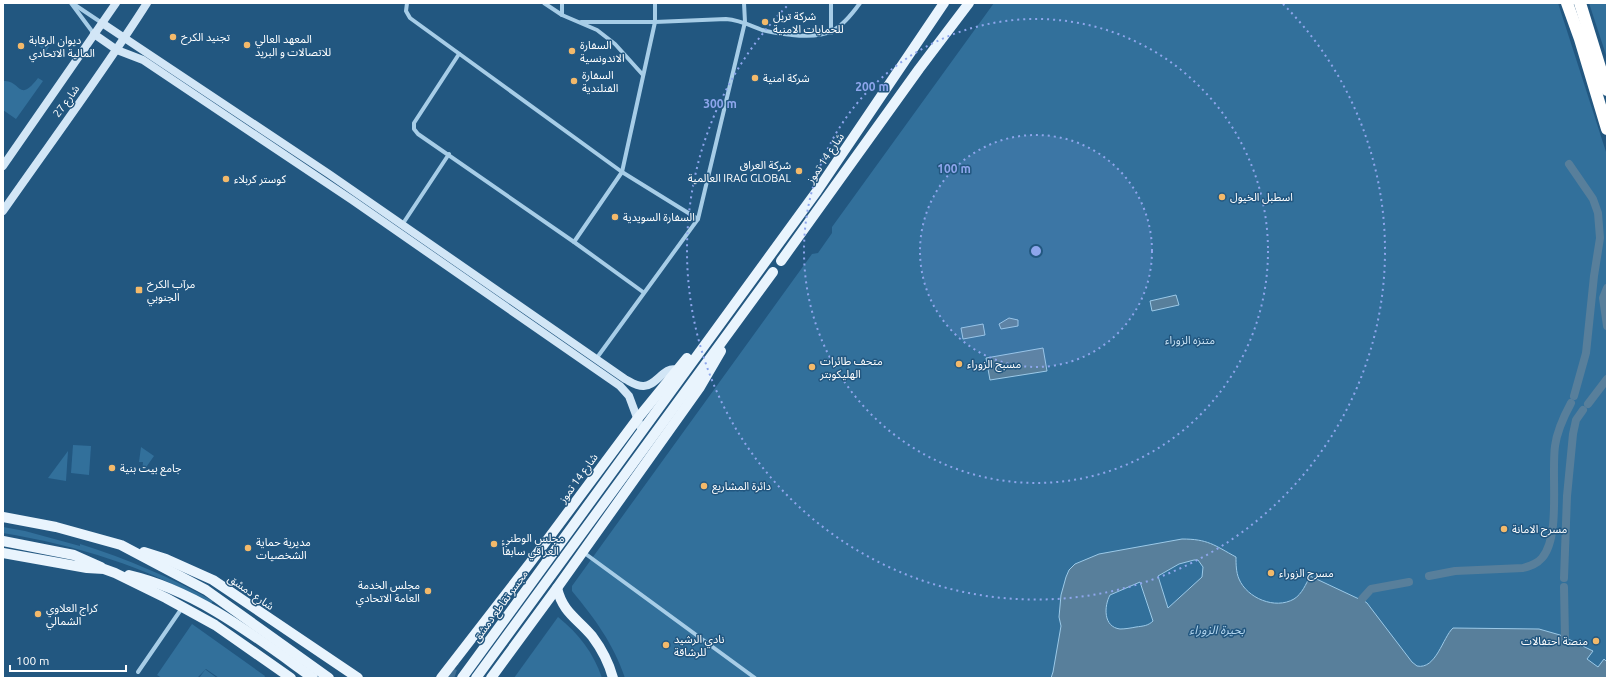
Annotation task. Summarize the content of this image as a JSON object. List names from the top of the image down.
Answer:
{
  "streets": {
    "main road": ["شارع 14 تموز", "شارع دمشق", "مجسر تقاطع دمشق"],
    "street": ["شارع 27"]
  },
  "crossings": [
    ["شارع 14 تموز", "مجسر تقاطع دمشق"]
  ],
  "water": ["بحيرة الزوراء"],
  "parks": ["متنزه الزوراء"],
  "places": {
    "other": [
      "شركة تربل للحمايات الامنية",
      "تجنيد الكرخ",
      "المعهد العالي للاتصالات و البريد",
      "ديوان الرقابة المالية الاتحادي",
      "السفارة الاندونسية",
      "شركة امنية",
      "السفارة الفنلندية",
      "شركة العراق العالمية IRAG GLOBAL",
      "كوستر كربلاء",
      "اسطبل الخيول",
      "السفارة السويدية",
      "مسبح الزوراء",
      "متحف طائرات الهليكوبتر",
      "جامع بيت بنية",
      "دائرة المشاريع",
      "مسرح الامانة",
      "مجلس الوطني العراقي سابقاً",
      "مديرية حماية الشخصيات",
      "مسرح الزوراء",
      "مجلس الخدمة العامة الاتحادي",
      "كراج العلاوي الشمالي",
      "منصة احتفالات",
      "نادي الرشيد للرشاقة"
    ],
    "transit": ["مرآب الكرخ الجنوبي"]
  },
  "scale_bar": "100 m",
  "rings": ["200 m", "300 m", "100 m"]
}
